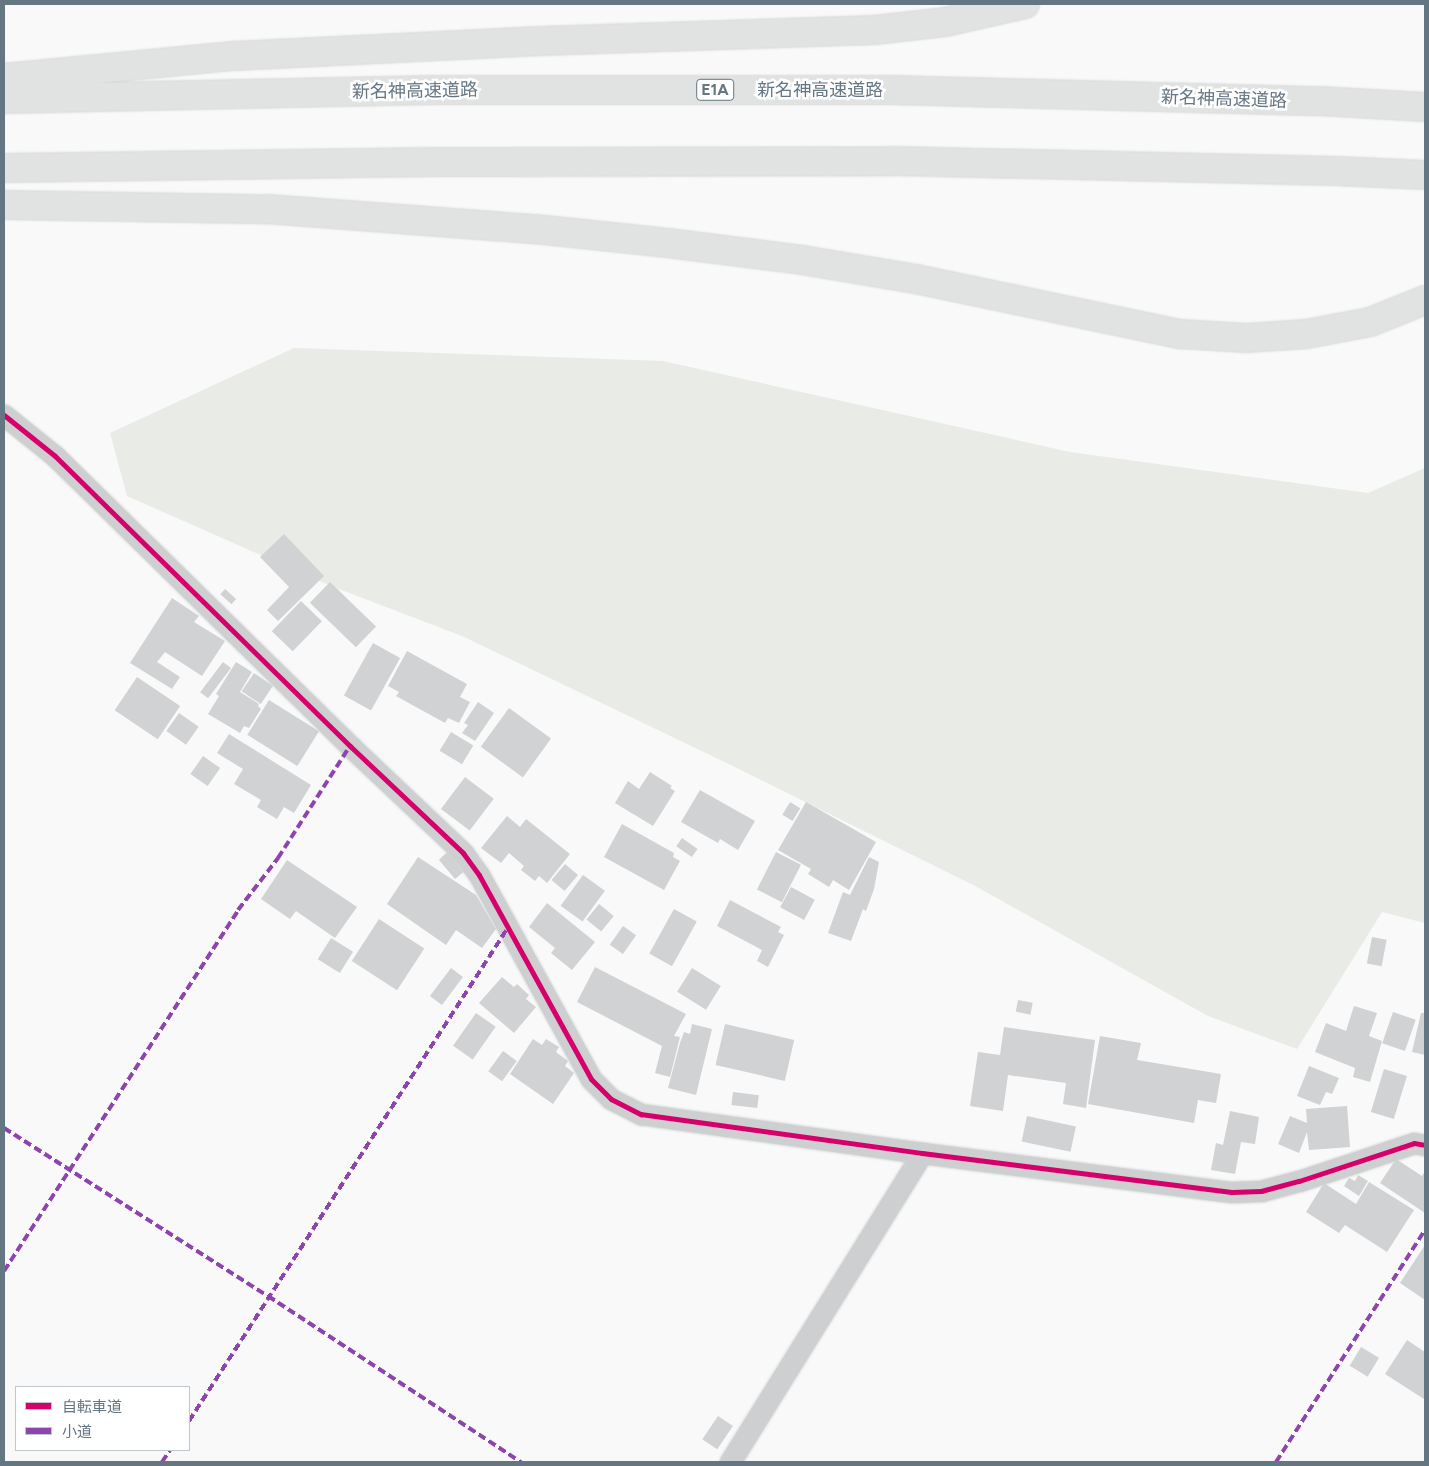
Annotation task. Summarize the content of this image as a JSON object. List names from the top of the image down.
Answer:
{
  "streets": {
    "highway": ["E1A", "新名神高速道路"]
  },
  "legend": ["自転車道", "小道"]
}
